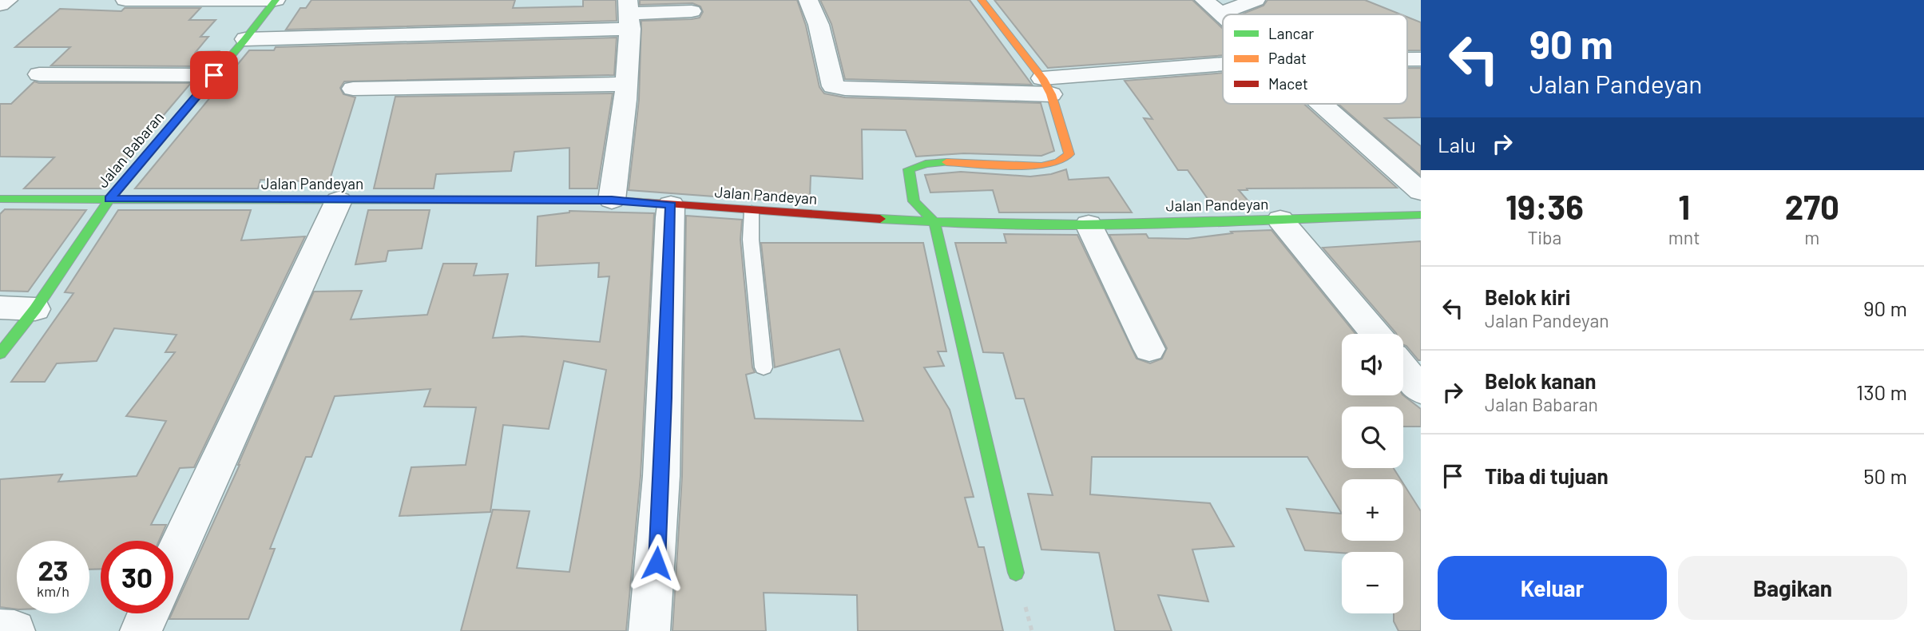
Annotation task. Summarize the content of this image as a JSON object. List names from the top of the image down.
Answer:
{
  "streets": {
    "street": ["Jalan Babaran", "Jalan Pandeyan"]
  },
  "crossings": [
    ["Jalan Babaran", "Jalan Pandeyan"]
  ],
  "legend": ["Lancar", "Padat", "Macet"],
  "page": {
    "turn": ["90 m", "Jalan Pandeyan"],
    "then": "Lalu",
    "eta": [
      "19:36",
      "Tiba",
      "1",
      "mnt",
      "270",
      "m"
    ],
    "list": [
      {
        "name": "Belok kiri",
        "note": "Jalan Pandeyan",
        "value": "90 m"
      },
      {
        "name": "Belok kanan",
        "note": "Jalan Babaran",
        "value": "130 m"
      },
      {
        "name": "Tiba di tujuan",
        "value": "50 m"
      }
    ],
    "map_buttons": ["+", "−"],
    "speed": "23 km/h",
    "limit": "30",
    "buttons": ["Keluar", "Bagikan"]
  }
}
